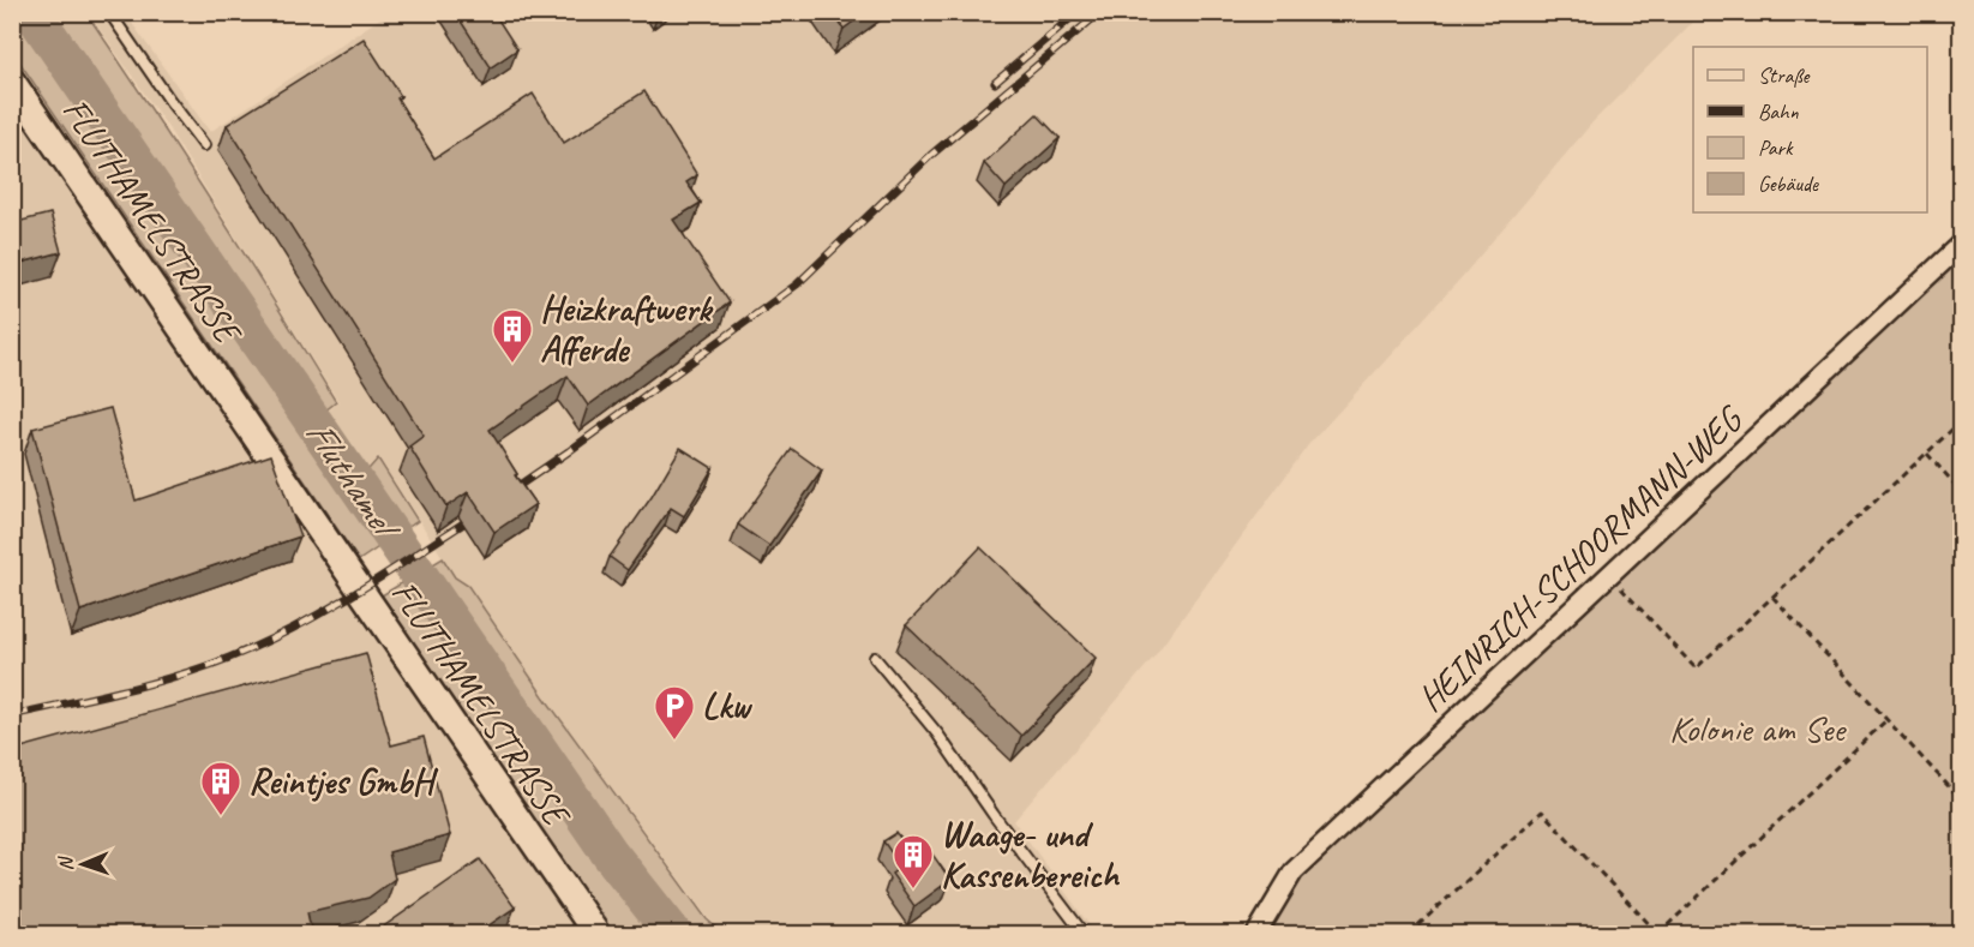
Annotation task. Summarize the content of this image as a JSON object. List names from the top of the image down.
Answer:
{
  "streets": {
    "main road": ["FLUTHAMELSTRASSE"],
    "street": ["HEINRICH-SCHOORMANN-WEG"]
  },
  "water": ["Fluthamel"],
  "parks": ["Kolonie am See"],
  "places": {
    "building": ["Heizkraftwerk Afferde", "Reintjes GmbH", "Waage- und Kassenbereich"],
    "parking": ["Lkw"]
  },
  "legend": [
    "Straße",
    "Bahn",
    "Park",
    "Gebäude"
  ],
  "north": "left"
}
